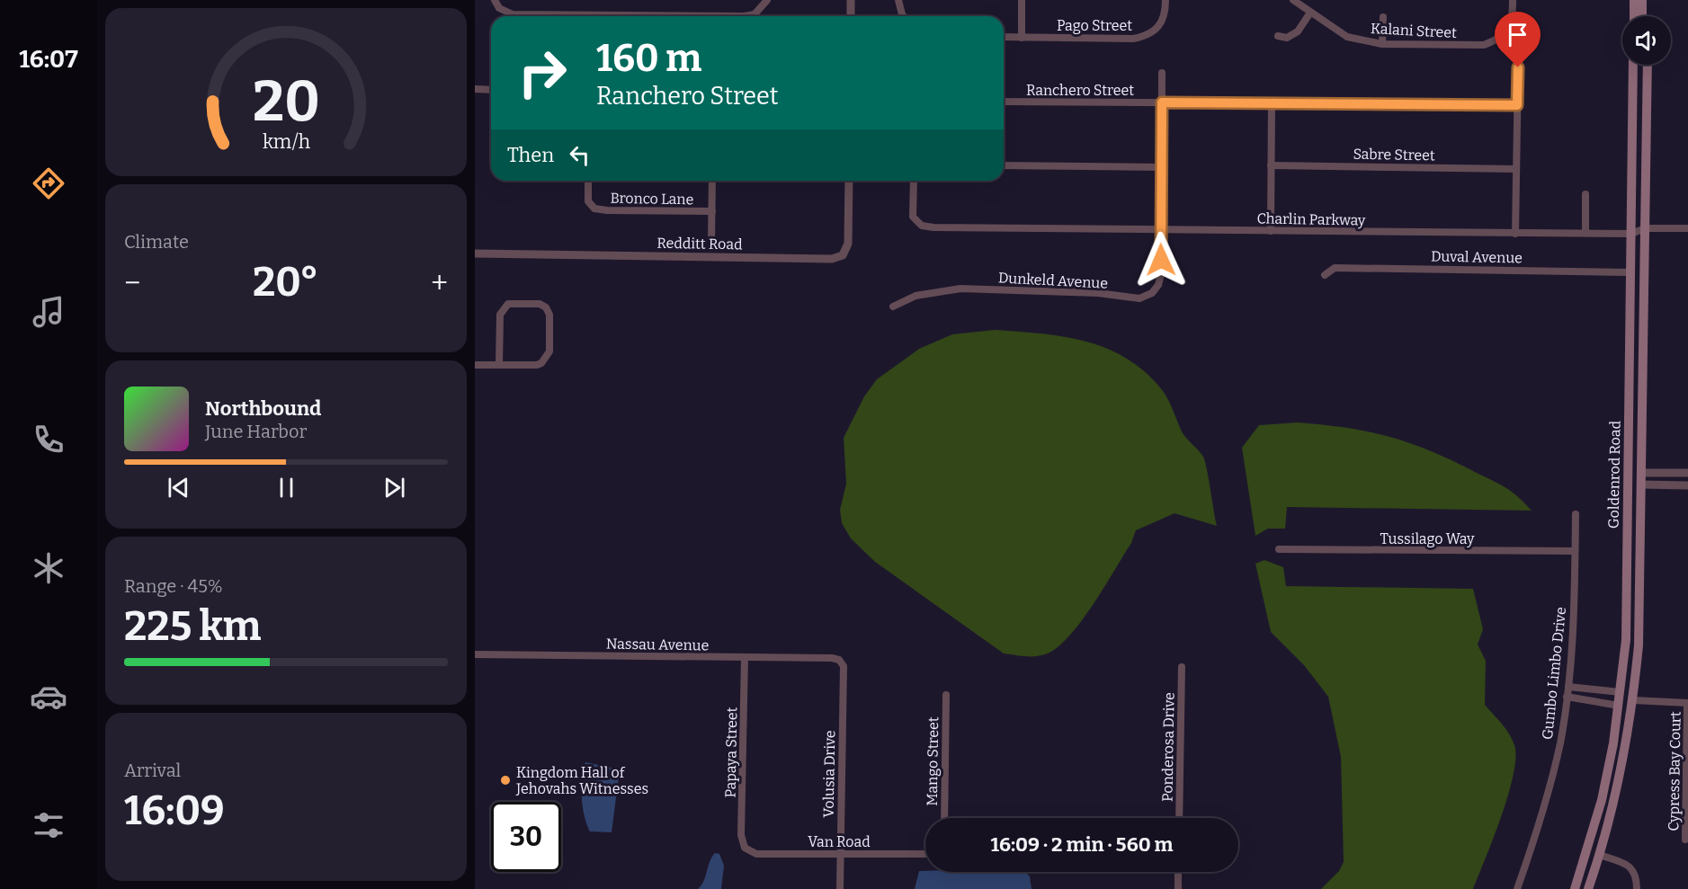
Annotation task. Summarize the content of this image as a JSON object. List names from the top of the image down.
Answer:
{
  "streets": {
    "main road": ["Goldenrod Road"],
    "street": [
      "Pago Street",
      "Kalani Street",
      "Ranchero Street",
      "Sabre Street",
      "Bronco Lane",
      "Charlin Parkway",
      "Redditt Road",
      "Duval Avenue",
      "Dunkeld Avenue",
      "Tussilago Way",
      "Nassau Avenue",
      "Gumbo Limbo Drive",
      "Ponderosa Drive",
      "Papaya Street",
      "Mango Street",
      "Cypress Bay Court",
      "Volusia Drive",
      "Van Road"
    ]
  },
  "crossings": [
    ["Ranchero Street", "Dunkeld Avenue"],
    ["Charlin Parkway", "Dunkeld Avenue"],
    ["Charlin Parkway", "Goldenrod Road"],
    ["Duval Avenue", "Goldenrod Road"],
    ["Tussilago Way", "Gumbo Limbo Drive"],
    ["Nassau Avenue", "Papaya Street"],
    ["Nassau Avenue", "Volusia Drive"],
    ["Papaya Street", "Van Road"],
    ["Volusia Drive", "Van Road"]
  ],
  "places": ["Kingdom Hall of Jehovahs Witnesses"],
  "page": {
    "tabs": "16:07",
    "turn": ["160 m", "Ranchero Street"],
    "then": "Then",
    "tile": [
      "Climate",
      ["Range · 45%", "225 km"],
      ["Arrival", "16:09"]
    ],
    "heat": ["−", "20°", "+"],
    "song": ["Northbound", "June Harbor"],
    "limit": "30",
    "trip": "16:09 · 2 min · 560 m",
    "gauge": ["20", "km/h"]
  }
}
